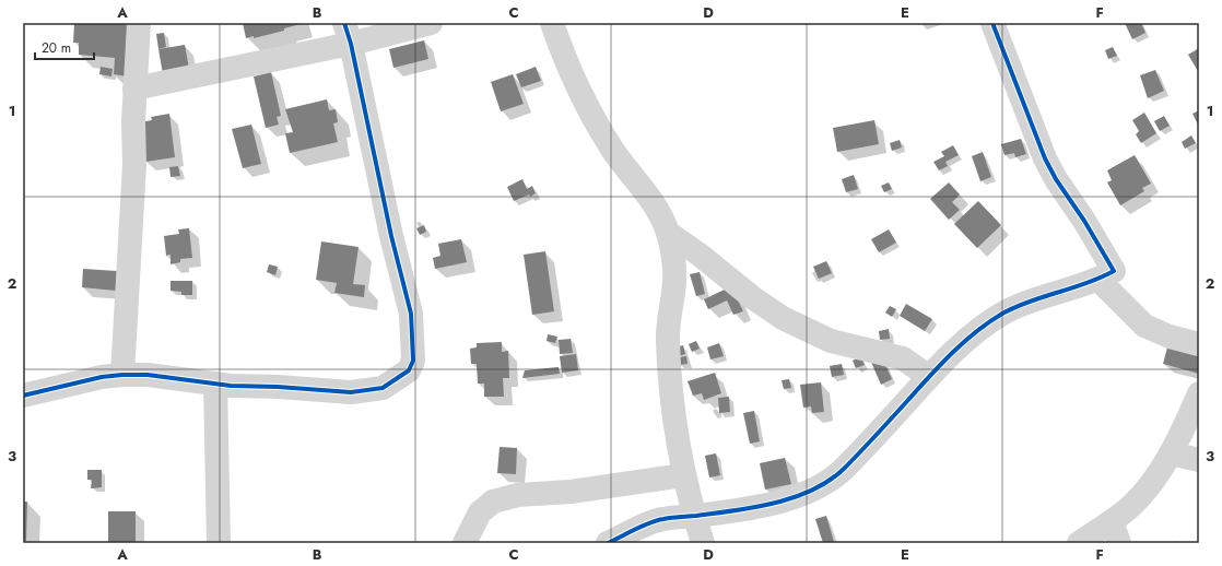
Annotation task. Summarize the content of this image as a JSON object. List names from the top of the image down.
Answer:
{
  "scale_bar": "20 m",
  "grid": {
    "columns": [
      "A",
      "B",
      "C",
      "D",
      "E",
      "F"
    ],
    "rows": ["1", "2", "3"]
  }
}
